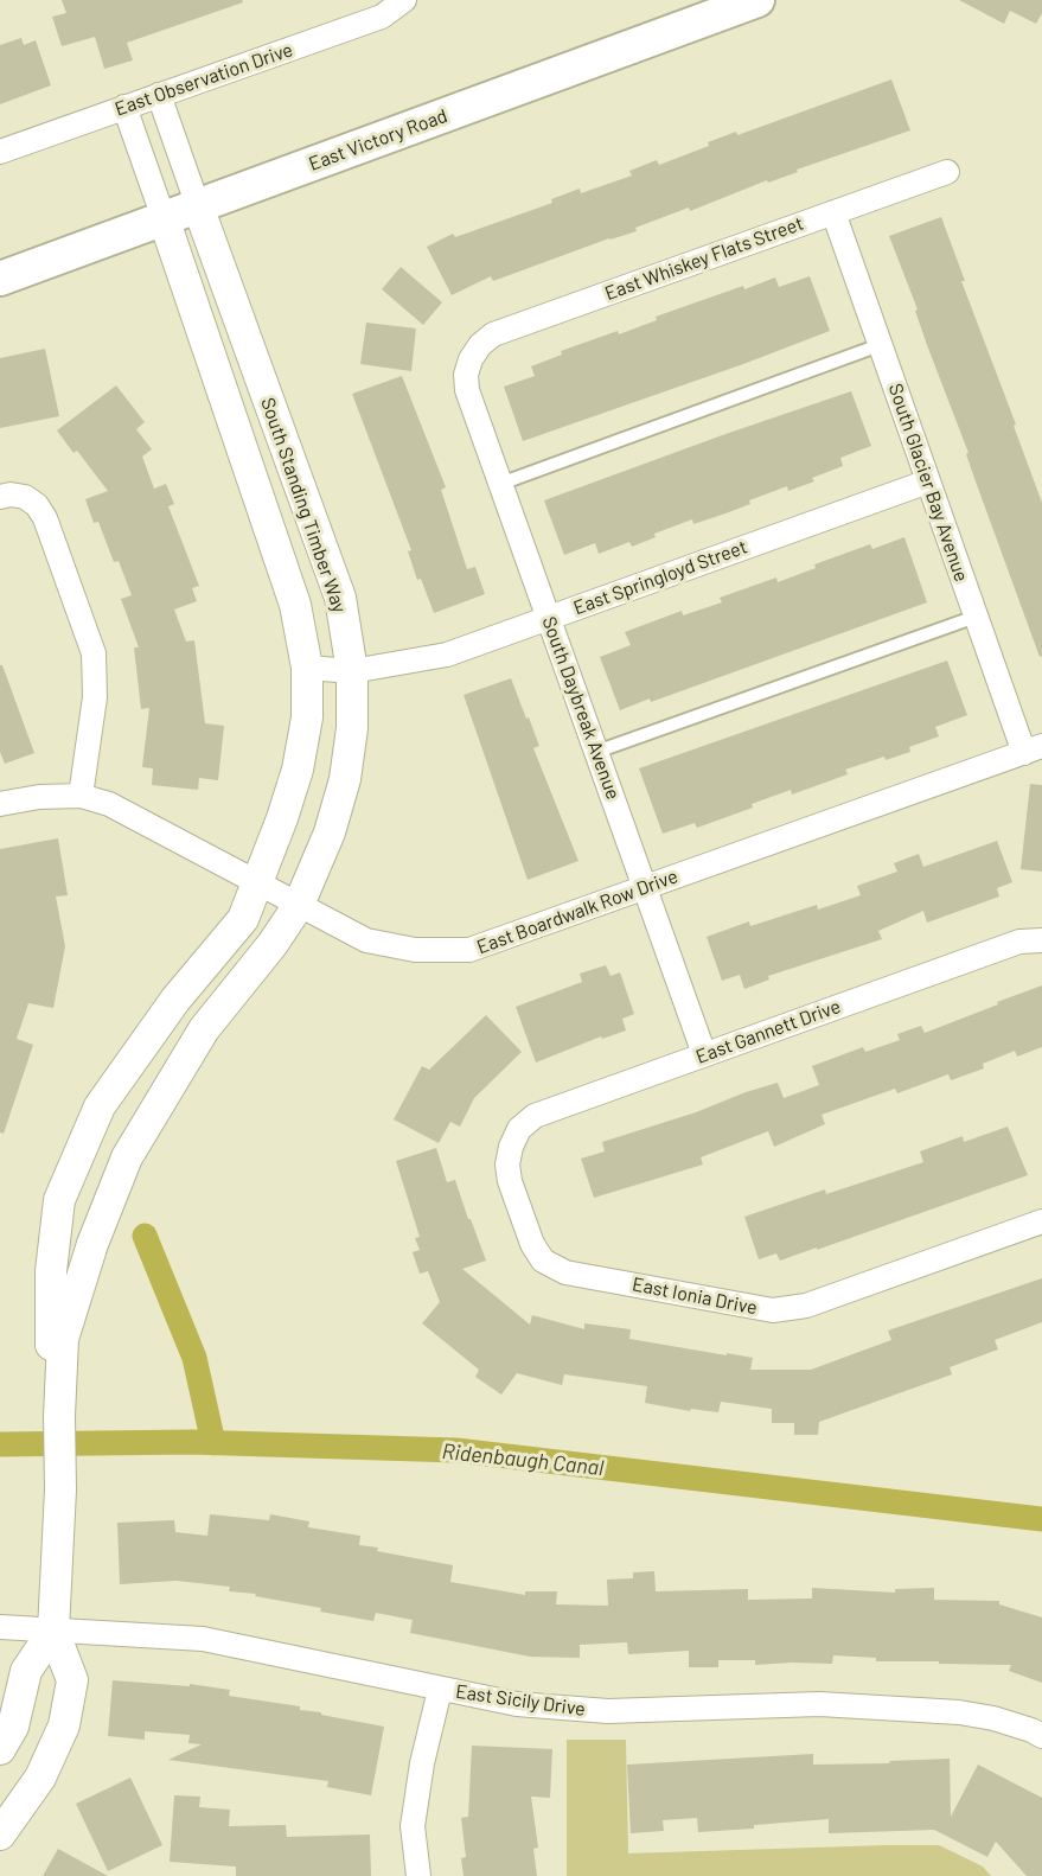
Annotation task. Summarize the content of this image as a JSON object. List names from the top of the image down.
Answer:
{
  "streets": {
    "main road": ["East Victory Road"],
    "street": [
      "East Observation Drive",
      "East Whiskey Flats Street",
      "South Glacier Bay Avenue",
      "South Standing Timber Way",
      "East Springloyd Street",
      "South Daybreak Avenue",
      "East Boardwalk Row Drive",
      "East Gannett Drive",
      "East Ionia Drive",
      "East Sicily Drive"
    ]
  },
  "crossings": [
    ["East Observation Drive", "South Standing Timber Way"],
    ["East Victory Road", "South Standing Timber Way"],
    ["East Whiskey Flats Street", "South Glacier Bay Avenue"],
    ["East Whiskey Flats Street", "South Daybreak Avenue"],
    ["South Glacier Bay Avenue", "East Springloyd Street"],
    ["South Glacier Bay Avenue", "East Boardwalk Row Drive"],
    ["South Standing Timber Way", "East Springloyd Street"],
    ["South Standing Timber Way", "East Boardwalk Row Drive"],
    ["South Standing Timber Way", "East Sicily Drive"],
    ["East Springloyd Street", "South Daybreak Avenue"],
    ["South Daybreak Avenue", "East Boardwalk Row Drive"],
    ["South Daybreak Avenue", "East Gannett Drive"],
    ["East Gannett Drive", "East Ionia Drive"]
  ],
  "water": ["Ridenbaugh Canal"]
}
